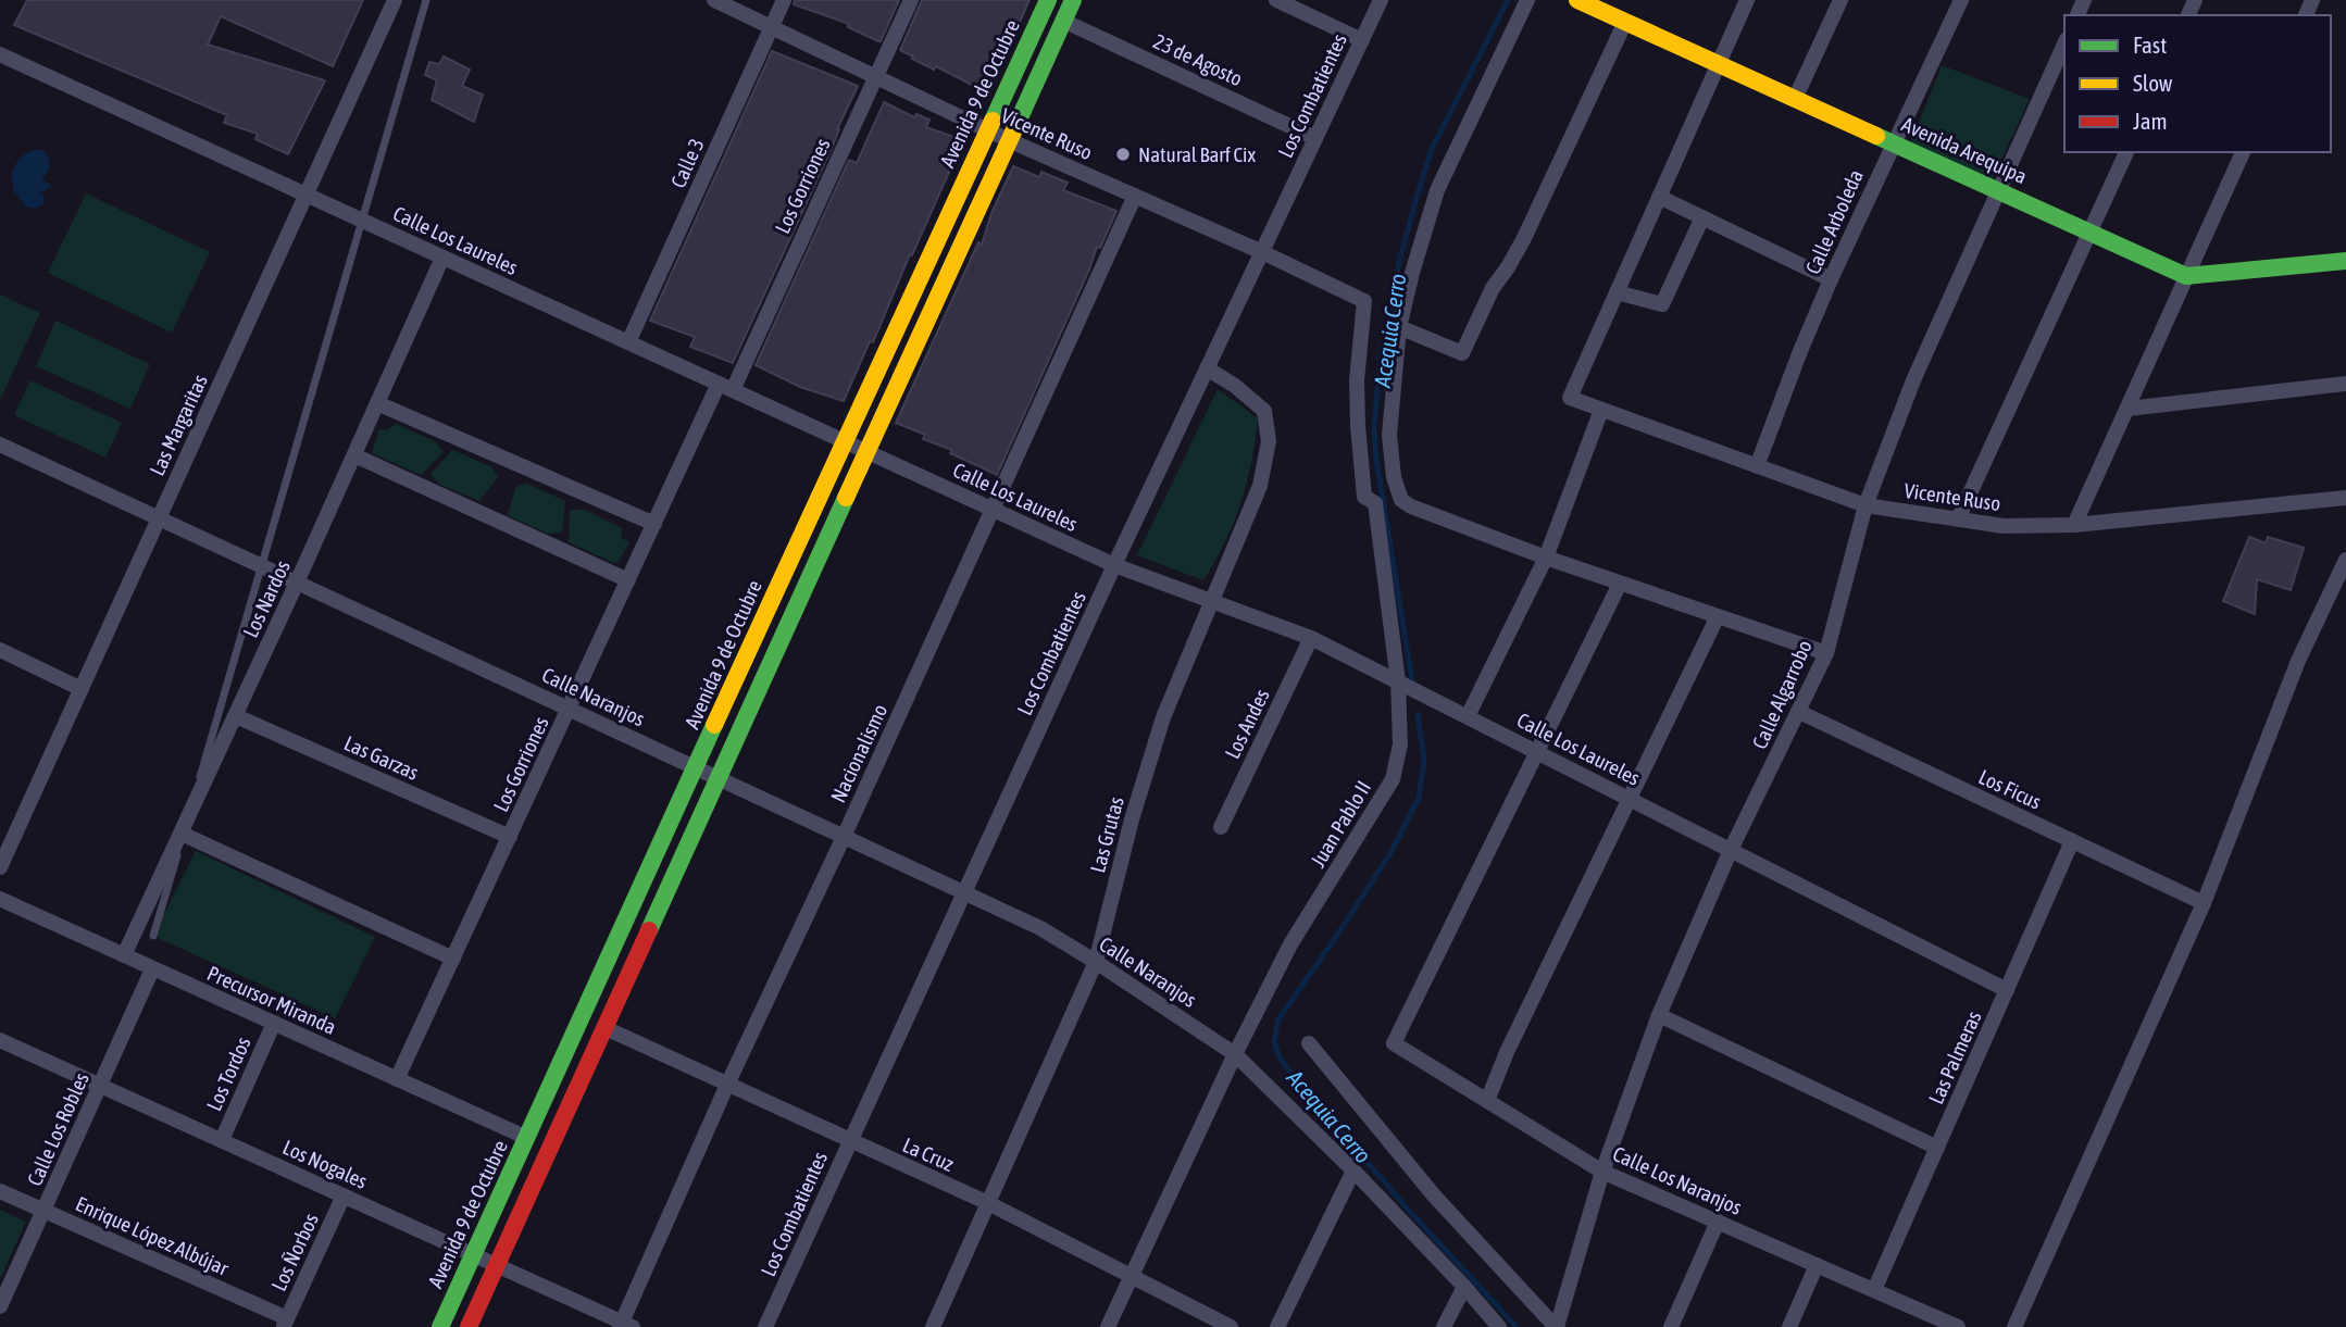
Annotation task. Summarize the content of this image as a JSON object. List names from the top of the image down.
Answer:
{
  "streets": {
    "street": [
      "23 de Agosto",
      "Avenida 9 de Octubre",
      "Los Combatientes",
      "Vicente Ruso",
      "Avenida Arequipa",
      "Calle 3",
      "Los Gorriones",
      "Calle Arboleda",
      "Calle Los Laureles",
      "Las Margaritas",
      "Los Nardos",
      "Calle Algarrobo",
      "Calle Naranjos",
      "Los Andes",
      "Nacionalismo",
      "Las Garzas",
      "Los Ficus",
      "Juan Pablo II",
      "Las Grutas",
      "Precursor Miranda",
      "Las Palmeras",
      "Los Tordos",
      "Calle Los Robles",
      "La Cruz",
      "Los Nogales",
      "Calle Los Naranjos",
      "Enrique López Albújar",
      "Los Ñorbos"
    ]
  },
  "crossings": [
    ["23 de Agosto", "Los Combatientes"],
    ["Avenida 9 de Octubre", "Vicente Ruso"],
    ["Avenida 9 de Octubre", "Calle Los Laureles"],
    ["Avenida 9 de Octubre", "Calle Naranjos"],
    ["Avenida 9 de Octubre", "Precursor Miranda"],
    ["Avenida 9 de Octubre", "Los Nogales"],
    ["Los Combatientes", "Vicente Ruso"],
    ["Los Combatientes", "Calle Los Laureles"],
    ["Los Combatientes", "Calle Naranjos"],
    ["Los Combatientes", "Las Grutas"],
    ["Los Combatientes", "La Cruz"],
    ["Vicente Ruso", "Calle 3"],
    ["Vicente Ruso", "Los Gorriones"],
    ["Vicente Ruso", "Calle Arboleda"],
    ["Vicente Ruso", "Calle Algarrobo"],
    ["Vicente Ruso", "Nacionalismo"],
    ["Vicente Ruso", "Juan Pablo II"],
    ["Avenida Arequipa", "Calle Arboleda"],
    ["Avenida Arequipa", "Calle Algarrobo"],
    ["Calle 3", "Calle Los Laureles"],
    ["Los Gorriones", "Calle Los Laureles"],
    ["Los Gorriones", "Calle Naranjos"],
    ["Los Gorriones", "Las Garzas"],
    ["Los Gorriones", "Precursor Miranda"],
    ["Calle Los Laureles", "Las Margaritas"],
    ["Calle Los Laureles", "Los Nardos"],
    ["Calle Los Laureles", "Calle Algarrobo"],
    ["Calle Los Laureles", "Los Andes"],
    ["Calle Los Laureles", "Nacionalismo"],
    ["Calle Los Laureles", "Juan Pablo II"],
    ["Calle Los Laureles", "Las Grutas"],
    ["Calle Los Laureles", "Las Palmeras"],
    ["Calle Los Laureles", "Calle Los Naranjos"],
    ["Las Margaritas", "Calle Naranjos"],
    ["Los Nardos", "Calle Naranjos"],
    ["Los Nardos", "Las Garzas"],
    ["Los Nardos", "Precursor Miranda"],
    ["Calle Algarrobo", "Los Ficus"],
    ["Calle Algarrobo", "Calle Los Naranjos"],
    ["Calle Naranjos", "Nacionalismo"],
    ["Calle Naranjos", "Juan Pablo II"],
    ["Calle Naranjos", "Las Grutas"],
    ["Nacionalismo", "La Cruz"],
    ["Nacionalismo", "Los Nogales"],
    ["Los Ficus", "Las Palmeras"],
    ["Juan Pablo II", "La Cruz"],
    ["Las Grutas", "La Cruz"],
    ["Precursor Miranda", "Los Tordos"],
    ["Precursor Miranda", "Calle Los Robles"],
    ["Las Palmeras", "Calle Los Naranjos"],
    ["Los Tordos", "Los Nogales"],
    ["Calle Los Robles", "Los Nogales"],
    ["Calle Los Robles", "Enrique López Albújar"],
    ["Los Nogales", "Los Ñorbos"],
    ["Enrique López Albújar", "Los Ñorbos"]
  ],
  "water": ["Acequia Cerro"],
  "places": ["Natural Barf Cix"],
  "legend": ["Fast", "Slow", "Jam"]
}
